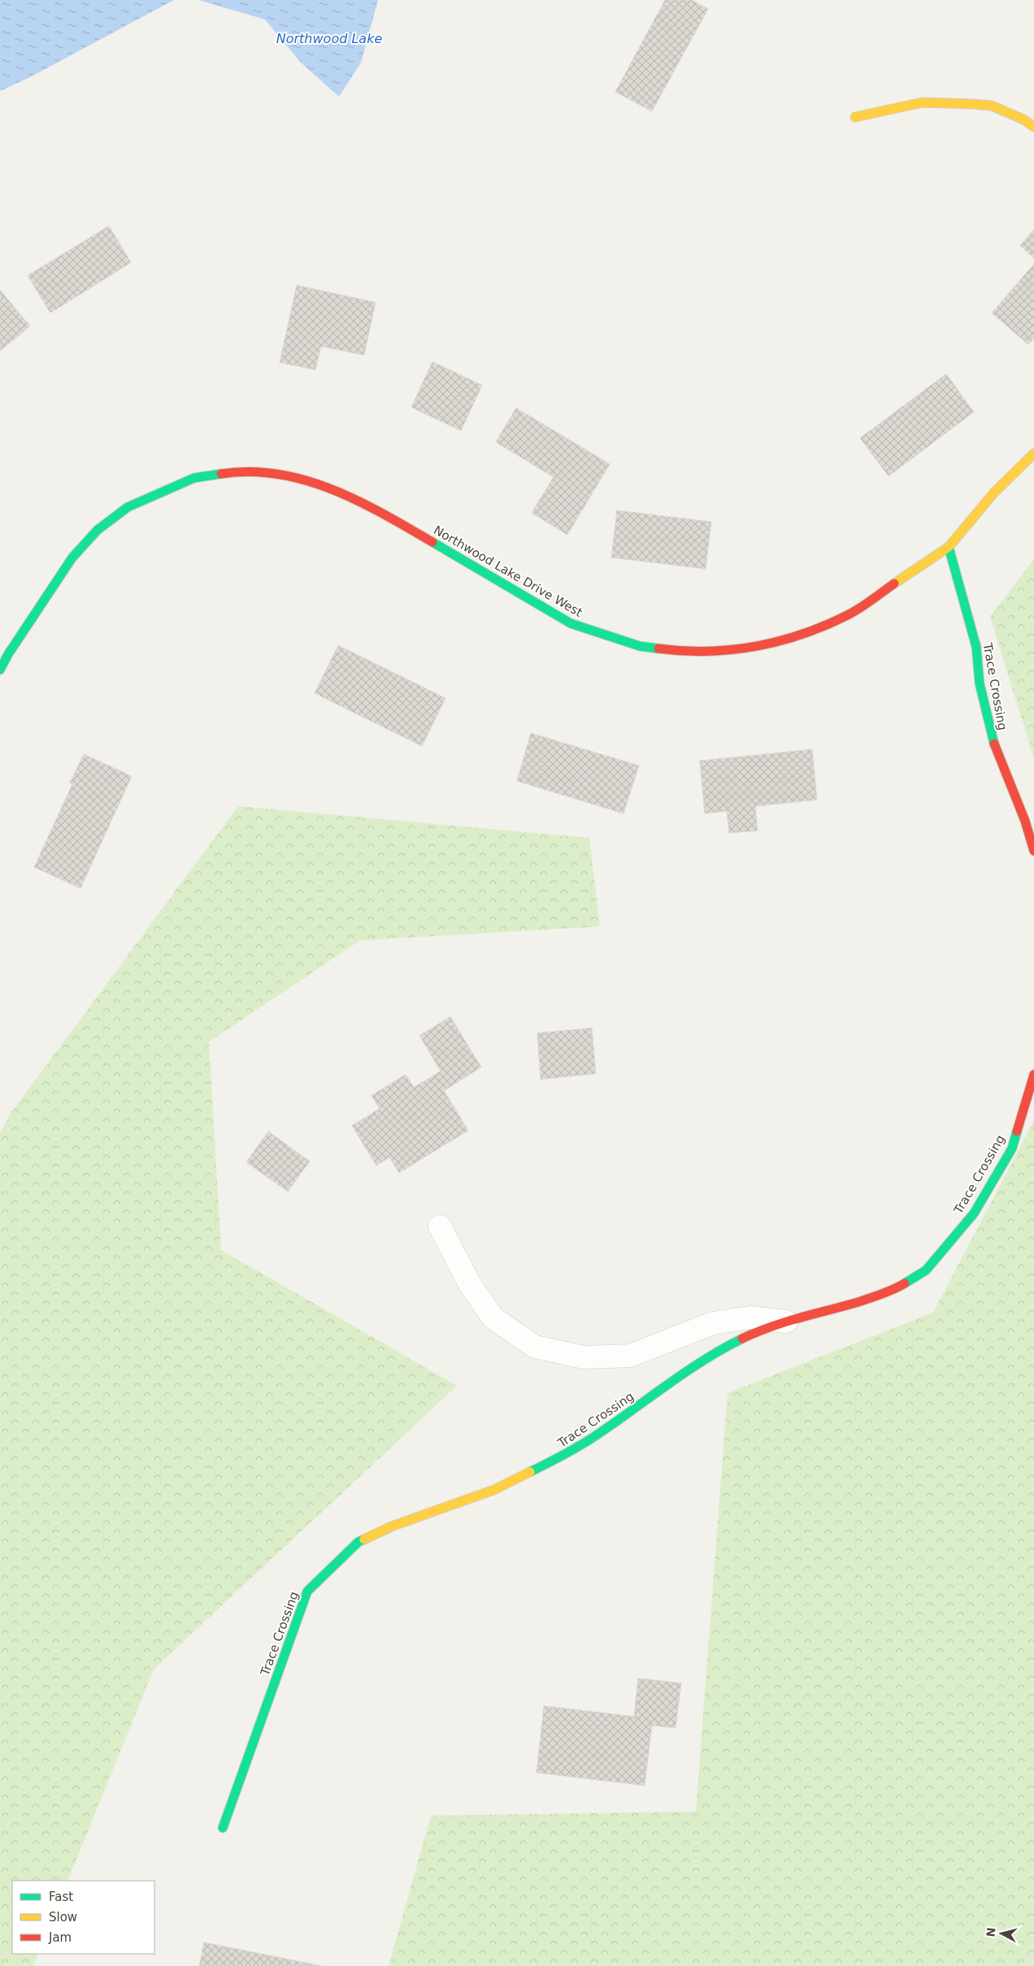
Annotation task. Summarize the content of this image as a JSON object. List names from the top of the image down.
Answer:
{
  "streets": {
    "street": ["Northwood Lake Drive West", "Trace Crossing"]
  },
  "crossings": [
    ["Northwood Lake Drive West", "Trace Crossing"]
  ],
  "water": ["Northwood Lake"],
  "legend": ["Fast", "Slow", "Jam"],
  "north": "left"
}
